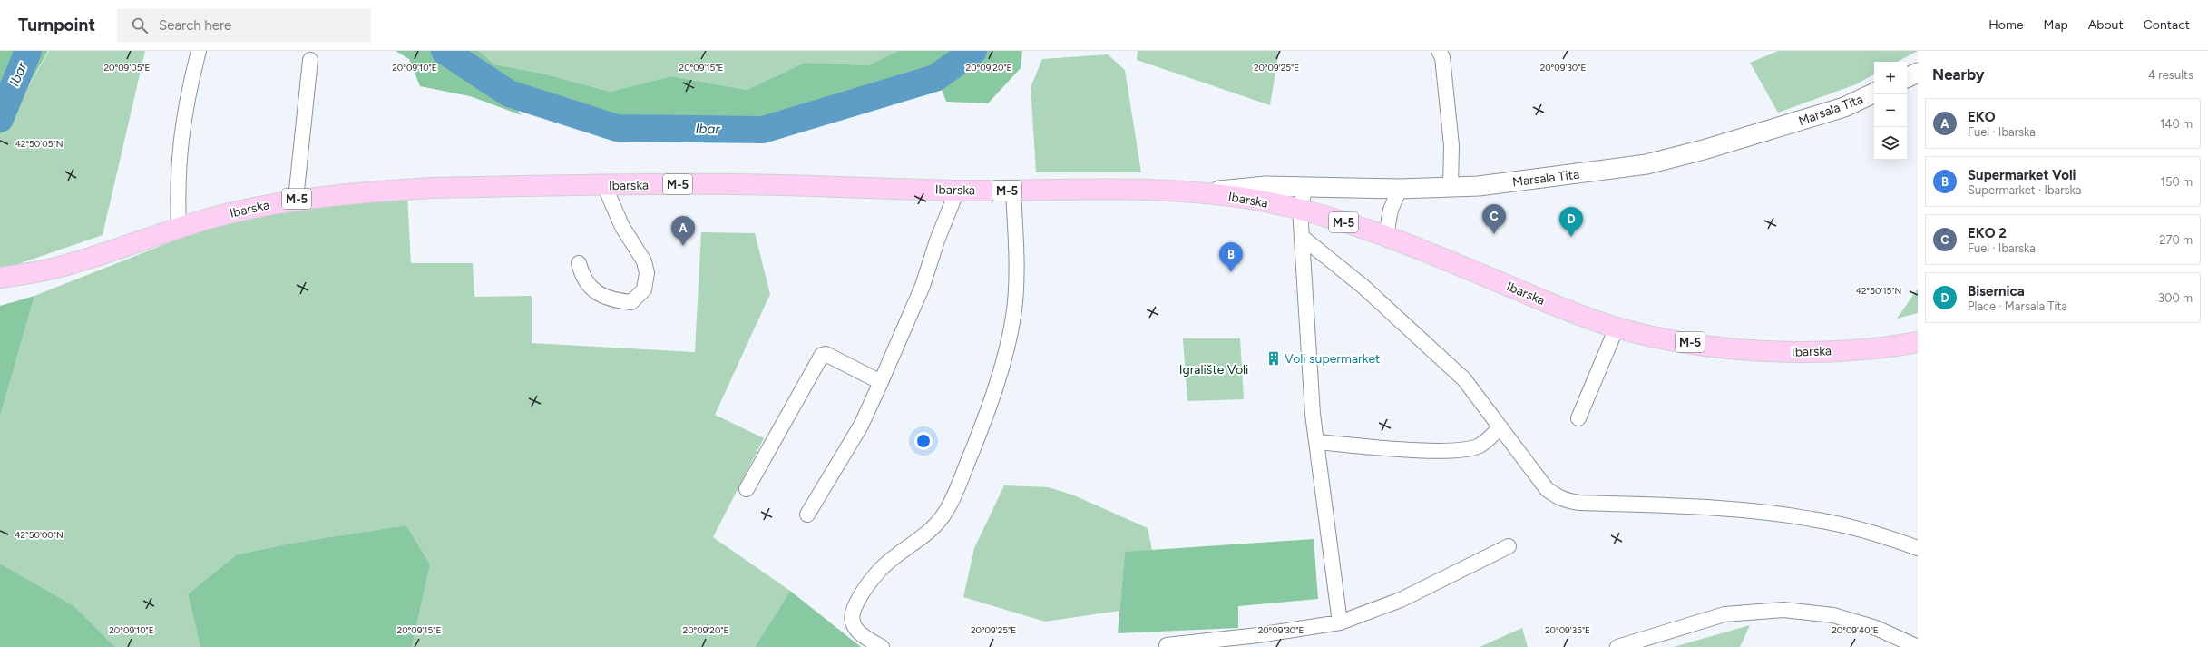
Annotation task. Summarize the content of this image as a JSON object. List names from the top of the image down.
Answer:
{
  "streets": {
    "main road": ["M-5", "Ibarska"],
    "street": ["Marsala Tita"]
  },
  "crossings": [
    ["Marsala Tita", "Ibarska"]
  ],
  "water": ["Ibar"],
  "parks": ["Igralište Voli"],
  "places": {
    "building": ["Voli supermarket"]
  },
  "page": {
    "header": "Turnpoint",
    "search": "Search here",
    "nav": [
      "Home",
      "Map",
      "About",
      "Contact"
    ],
    "heading": ["Nearby", "4 results"],
    "map_buttons": ["+", "−"],
    "list": [
      {
        "mark": "A",
        "name": "EKO",
        "note": "Fuel · Ibarska",
        "value": "140 m"
      },
      {
        "mark": "B",
        "name": "Supermarket Voli",
        "note": "Supermarket · Ibarska",
        "value": "150 m"
      },
      {
        "mark": "C",
        "name": "EKO 2",
        "note": "Fuel · Ibarska",
        "value": "270 m"
      },
      {
        "mark": "D",
        "name": "Bisernica",
        "note": "Place · Marsala Tita",
        "value": "300 m"
      }
    ],
    "pins": [
      "C",
      "D",
      "A",
      "B"
    ]
  },
  "coordinates": [
    "20°09'05\"E",
    "20°09'10\"E",
    "20°09'15\"E",
    "20°09'20\"E",
    "20°09'25\"E",
    "20°09'30\"E",
    "42°50'05\"N",
    "42°50'15\"N",
    "42°50'00\"N",
    "20°09'35\"E",
    "20°09'40\"E"
  ]
}
